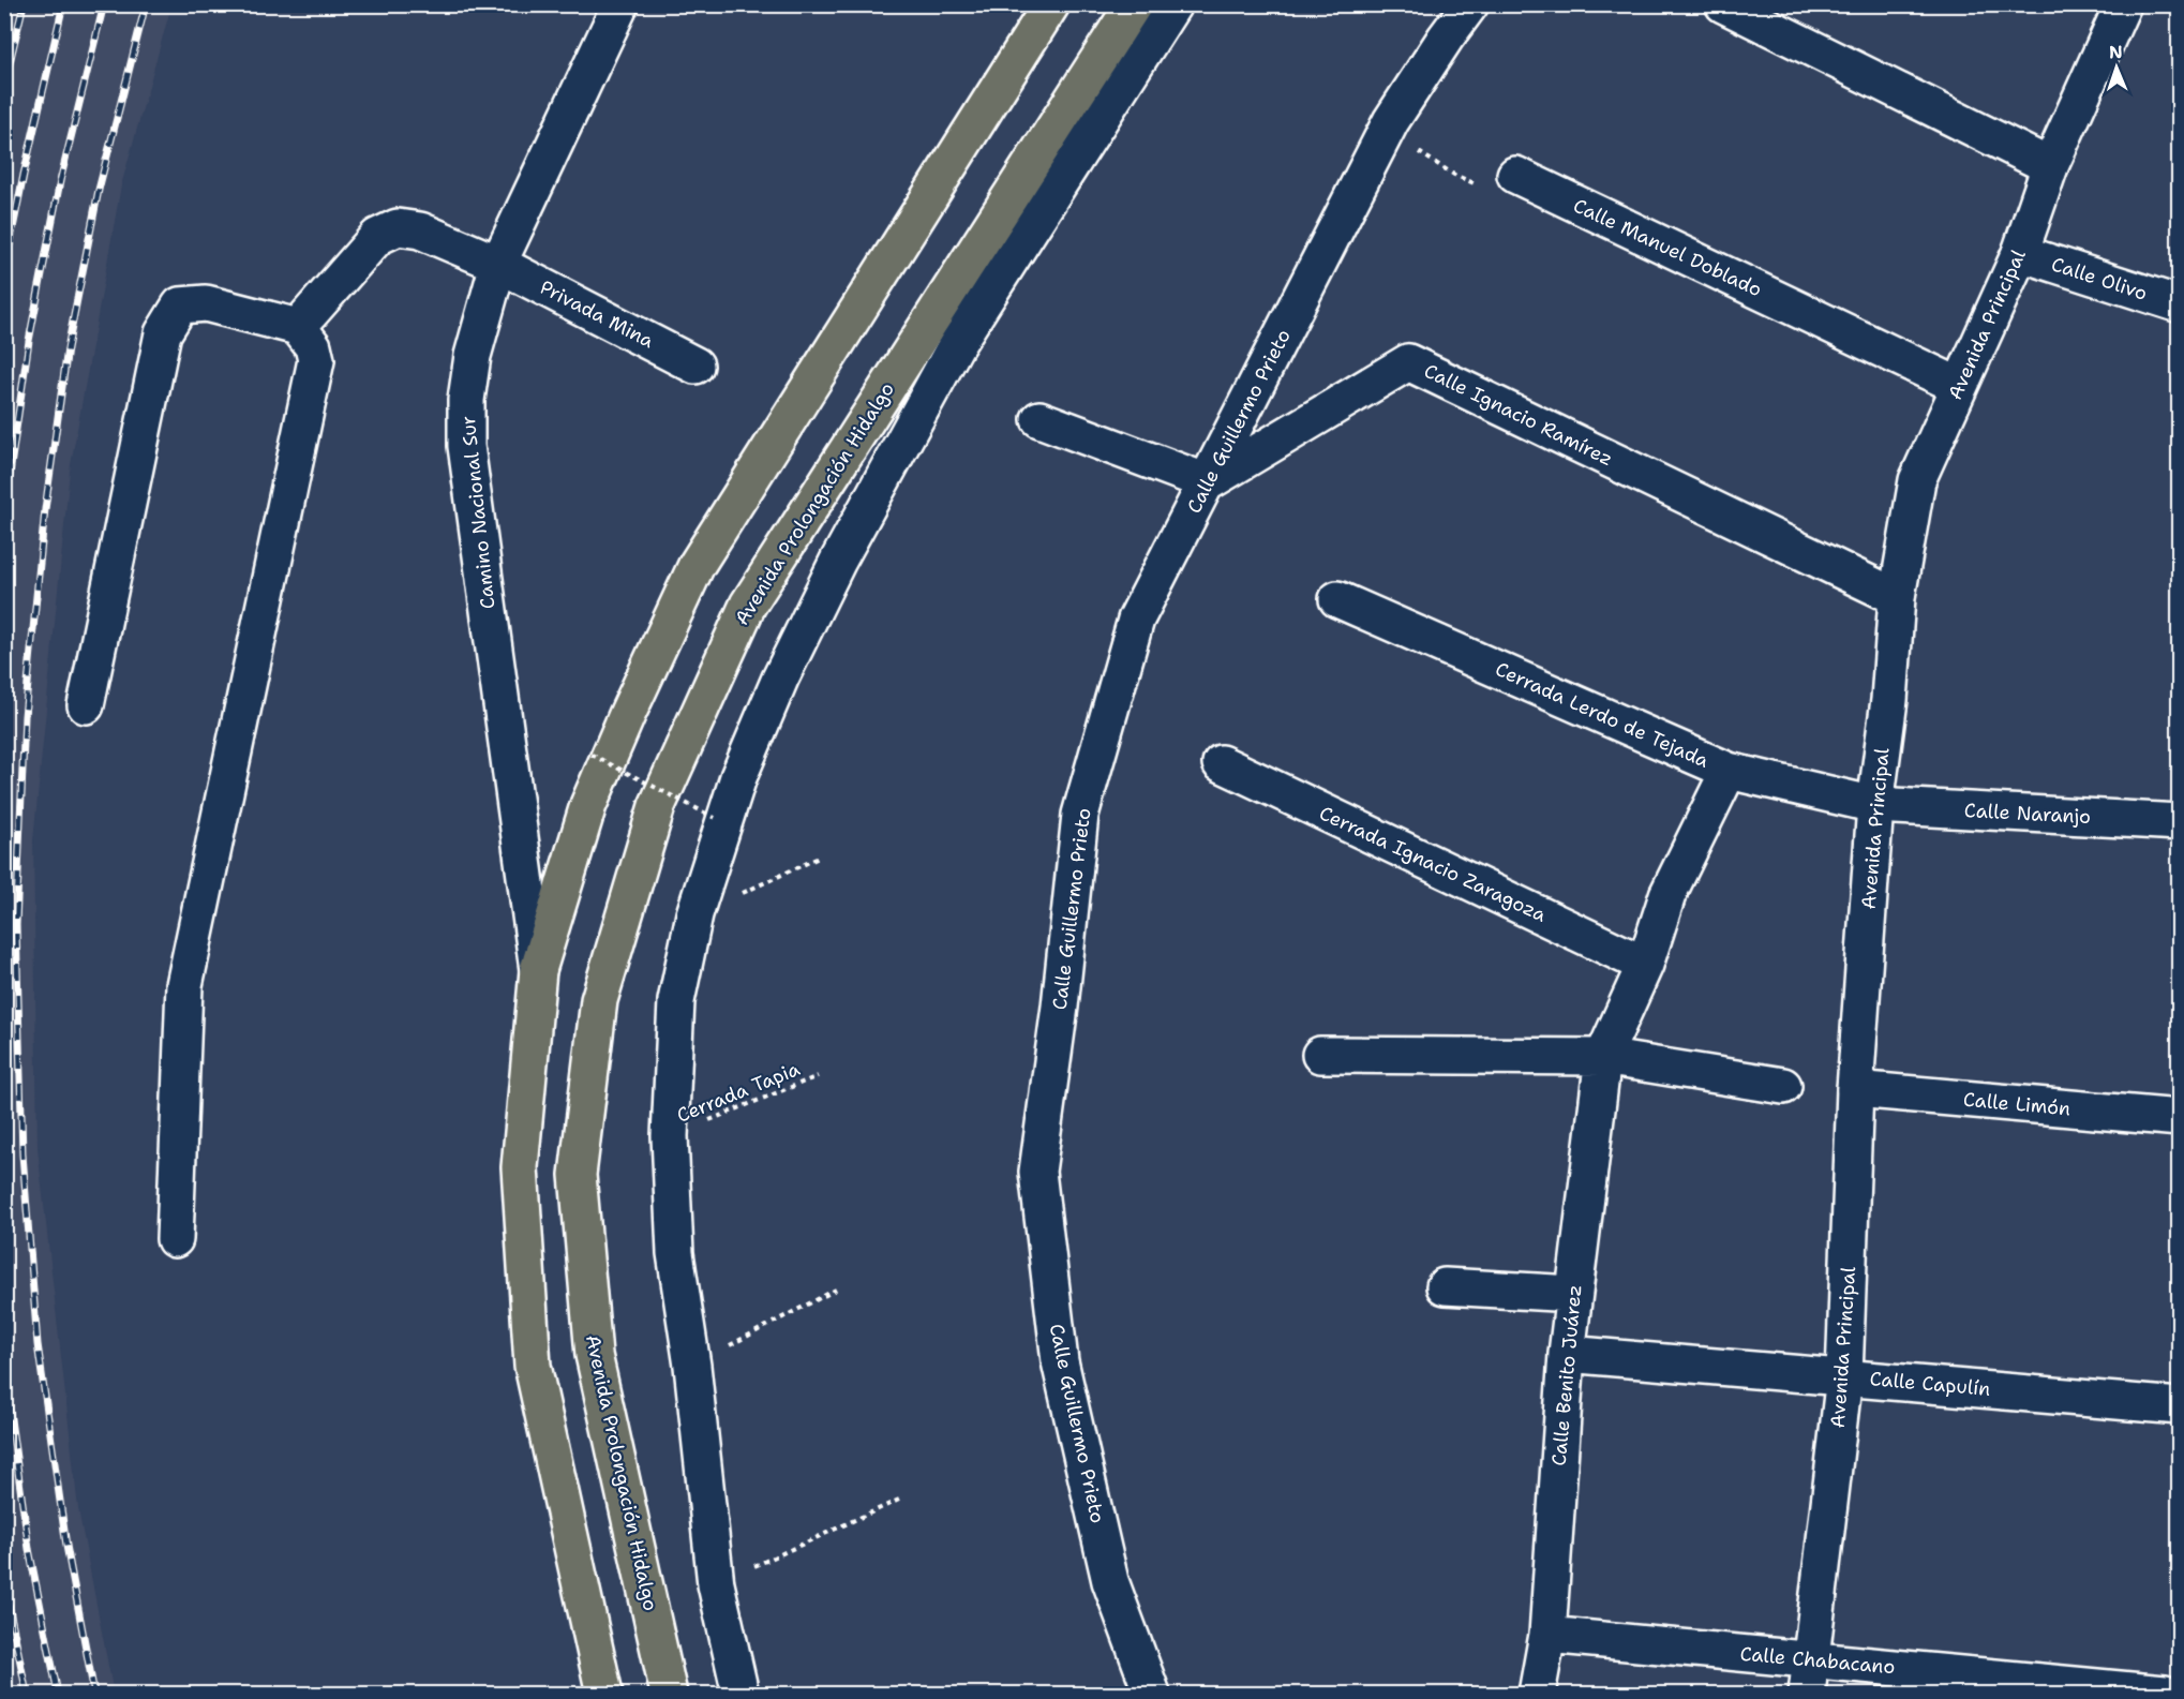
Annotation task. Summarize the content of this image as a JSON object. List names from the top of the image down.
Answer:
{
  "streets": {
    "highway": ["Avenida Prolongación Hidalgo"],
    "street": [
      "Calle Manuel Doblado",
      "Calle Olivo",
      "Privada Mina",
      "Avenida Principal",
      "Calle Ignacio Ramírez",
      "Calle Guillermo Prieto",
      "Camino Nacional Sur",
      "Cerrada Lerdo de Tejada",
      "Calle Naranjo",
      "Cerrada Ignacio Zaragoza",
      "Calle Limón",
      "Calle Benito Juárez",
      "Calle Capulín",
      "Calle Chabacano"
    ],
    "path": ["Cerrada Tapia"]
  },
  "crossings": [
    ["Calle Manuel Doblado", "Avenida Principal"],
    ["Calle Olivo", "Avenida Principal"],
    ["Privada Mina", "Camino Nacional Sur"],
    ["Avenida Principal", "Calle Ignacio Ramírez"],
    ["Avenida Principal", "Cerrada Lerdo de Tejada"],
    ["Avenida Principal", "Calle Naranjo"],
    ["Avenida Principal", "Calle Limón"],
    ["Avenida Principal", "Calle Capulín"],
    ["Avenida Principal", "Calle Chabacano"],
    ["Calle Ignacio Ramírez", "Calle Guillermo Prieto"],
    ["Cerrada Lerdo de Tejada", "Calle Naranjo"],
    ["Cerrada Lerdo de Tejada", "Calle Benito Juárez"],
    ["Cerrada Ignacio Zaragoza", "Calle Benito Juárez"],
    ["Calle Benito Juárez", "Calle Capulín"],
    ["Calle Benito Juárez", "Calle Chabacano"]
  ],
  "north": "top"
}
